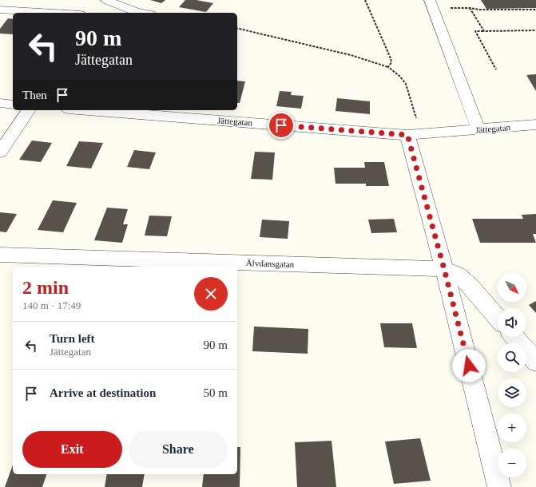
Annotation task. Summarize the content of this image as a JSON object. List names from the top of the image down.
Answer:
{
  "streets": {
    "street": ["Jättegatan", "Älvdansgatan"]
  },
  "north": "bottom right",
  "page": {
    "turn": ["90 m", "Jättegatan"],
    "then": "Then",
    "heading": ["2 min", "140 m · 17:49"],
    "map_buttons": ["+", "−"],
    "list": [
      {
        "name": "Turn left",
        "note": "Jättegatan",
        "value": "90 m"
      },
      {
        "name": "Arrive at destination",
        "value": "50 m"
      }
    ],
    "buttons": ["Exit", "Share"]
  }
}
